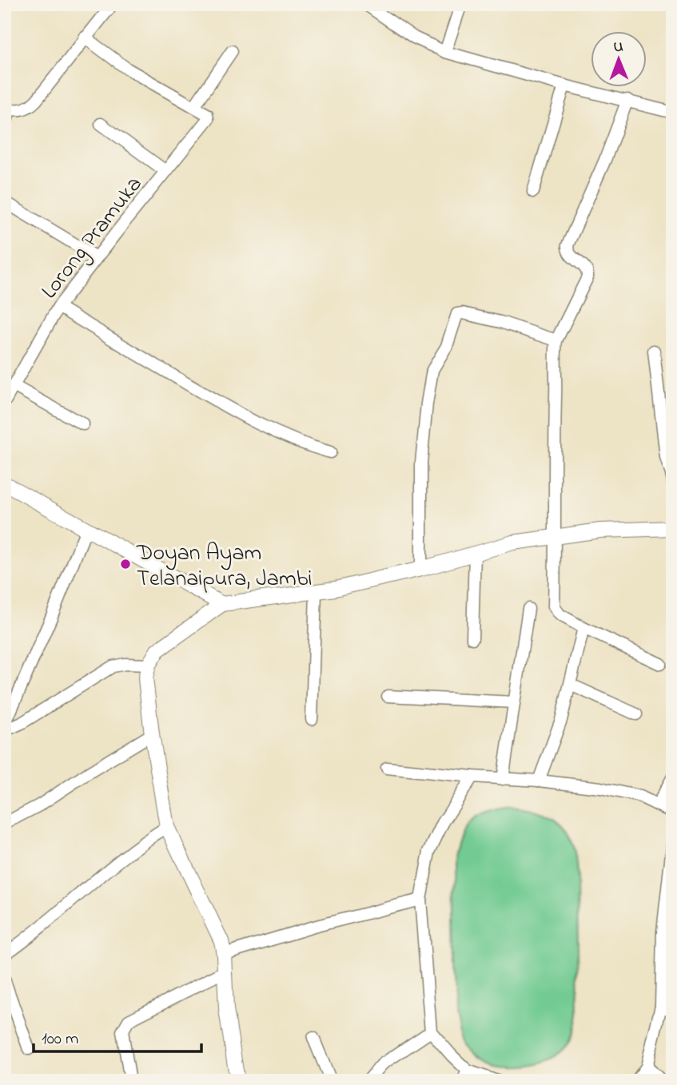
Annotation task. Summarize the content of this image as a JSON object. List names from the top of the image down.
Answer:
{
  "streets": {
    "street": ["Lorong Pramuka"]
  },
  "places": ["Doyan Ayam Telanaipura, Jambi"],
  "scale_bar": "100 m",
  "north": "top"
}
